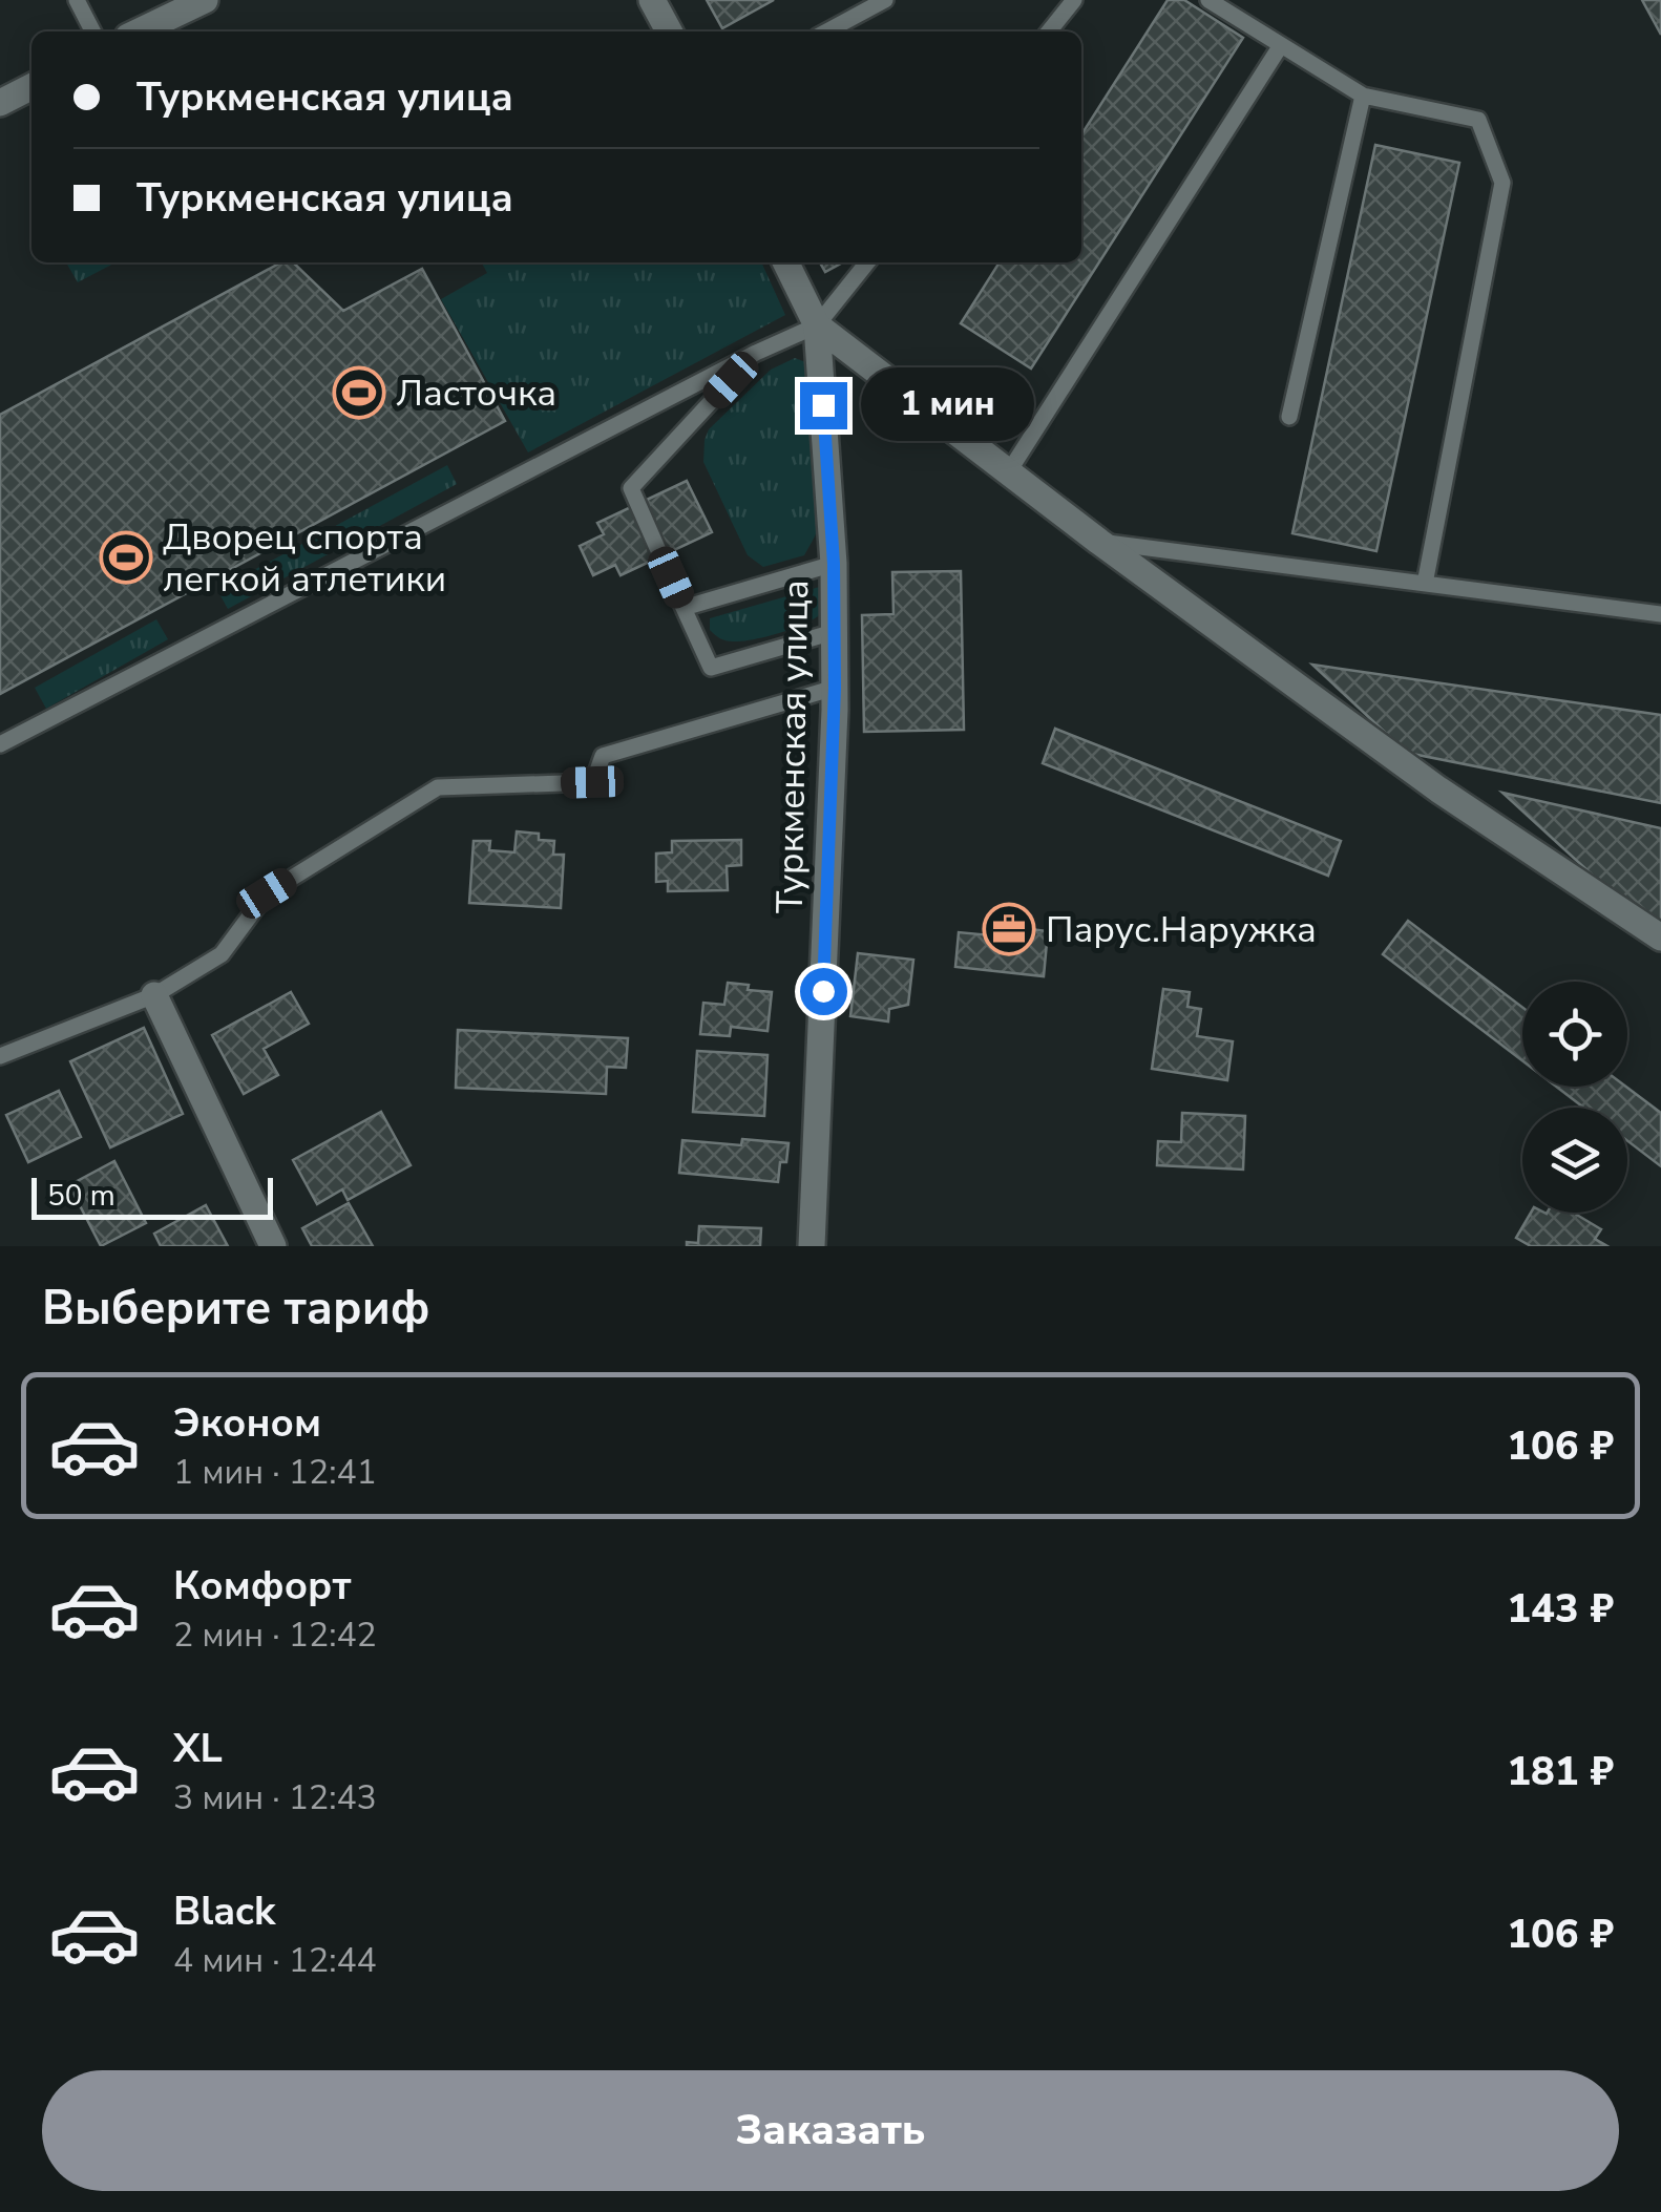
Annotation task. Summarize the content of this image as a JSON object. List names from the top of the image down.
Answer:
{
  "streets": {
    "street": ["Туркменская улица"]
  },
  "places": {
    "sports": ["Ласточка", "Дворец спорта легкой атлетики"],
    "office": ["Парус.Наружка"]
  },
  "scale_bar": "50 m",
  "page": {
    "banner": ["Туркменская улица", "Туркменская улица"],
    "bubble": "1 мин",
    "scale": "50 m",
    "heading": "Выберите тариф",
    "list": [
      {
        "name": "Эконом",
        "note": "1 мин · 12:41",
        "value": "106 ₽"
      },
      {
        "name": "Комфорт",
        "note": "2 мин · 12:42",
        "value": "143 ₽"
      },
      {
        "name": "XL",
        "note": "3 мин · 12:43",
        "value": "181 ₽"
      },
      {
        "name": "Black",
        "note": "4 мин · 12:44",
        "value": "106 ₽"
      }
    ],
    "buttons": "Заказать"
  }
}
